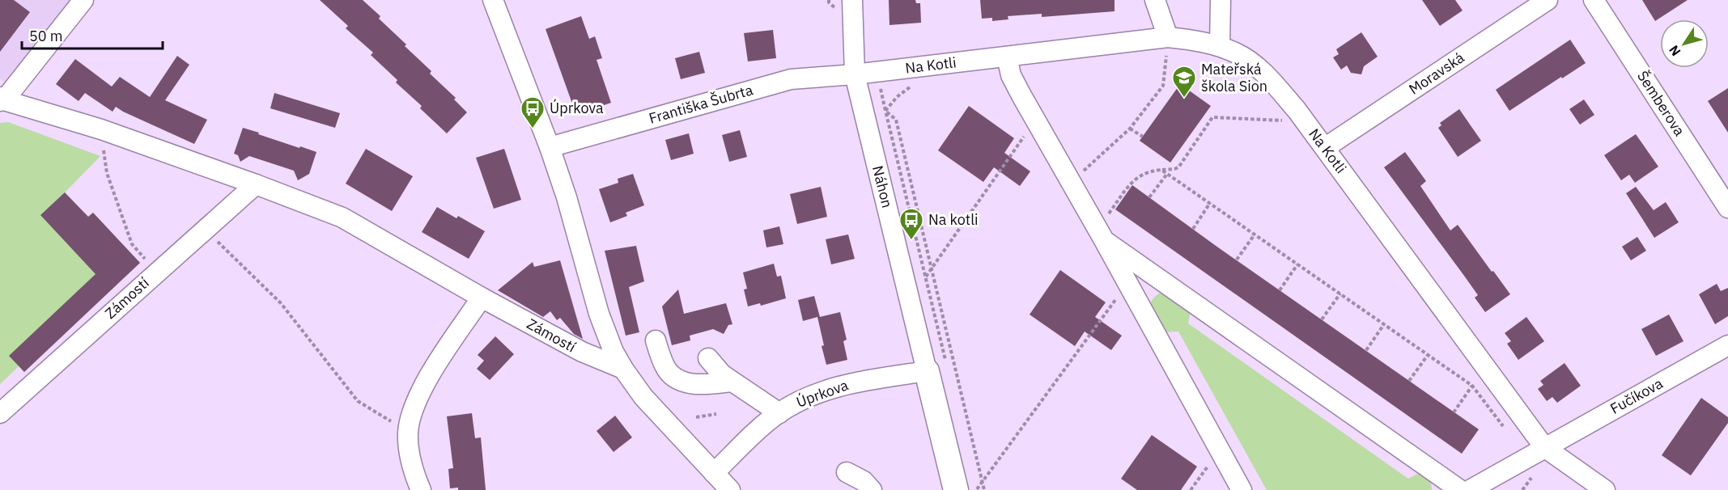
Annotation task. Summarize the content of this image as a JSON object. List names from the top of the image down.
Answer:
{
  "streets": {
    "street": [
      "Na Kotli",
      "Moravská",
      "Šemberova",
      "Františka Šubrta",
      "Náhon",
      "Zámostí",
      "Úprkova",
      "Fučíkova"
    ]
  },
  "crossings": [
    ["Na Kotli", "Moravská"],
    ["Na Kotli", "Františka Šubrta"],
    ["Na Kotli", "Náhon"],
    ["Na Kotli", "Fučíkova"],
    ["Františka Šubrta", "Náhon"],
    ["Náhon", "Úprkova"]
  ],
  "places": {
    "school or university": ["Mateřská škola Sion"],
    "bus stop": ["Úprkova", "Na kotli"]
  },
  "scale_bar": "50 m",
  "north": "bottom left"
}
